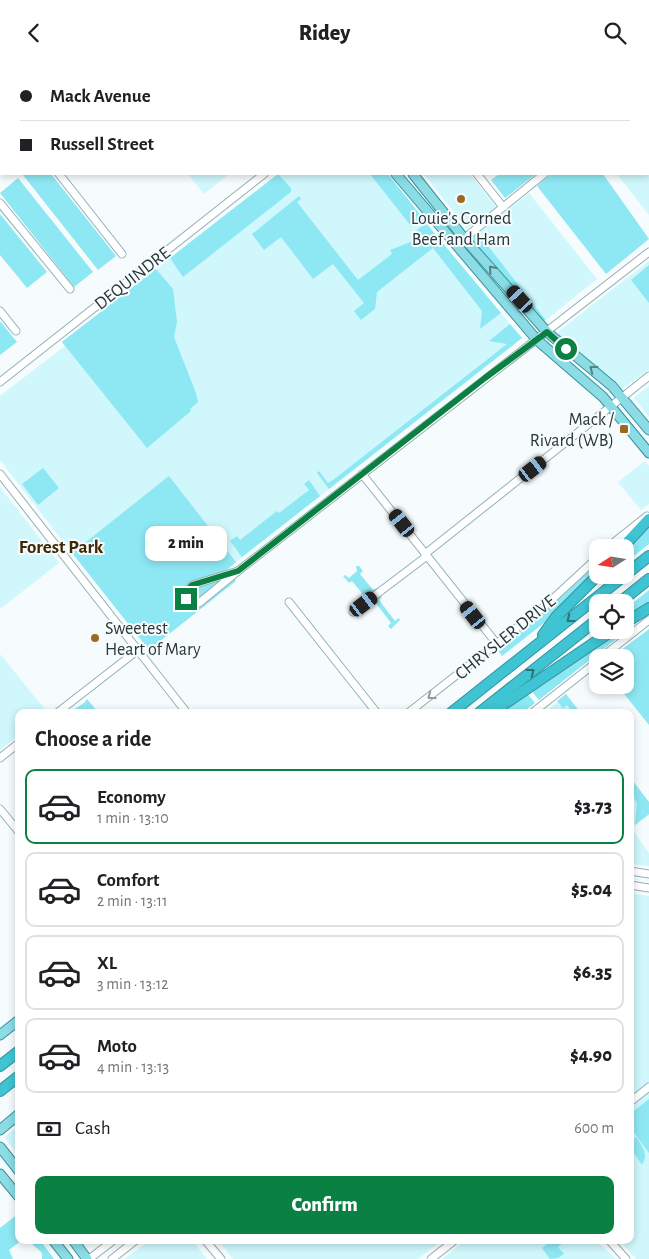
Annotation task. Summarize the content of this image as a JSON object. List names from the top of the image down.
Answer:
{
  "streets": {
    "street": ["DEQUINDRE", "CHRYSLER DRIVE"]
  },
  "one_way": ["CHRYSLER DRIVE"],
  "districts": ["Forest Park"],
  "places": {
    "other": ["Louie's Corned Beef and Ham", "Sweetest Heart of Mary"],
    "transit": ["Mack / Rivard (WB)"]
  },
  "north": "left",
  "page": {
    "header": "Ridey",
    "banner": ["Mack Avenue", "Russell Street"],
    "bubble": "2 min",
    "heading": "Choose a ride",
    "list": [
      {
        "name": "Economy",
        "note": "1 min · 13:10",
        "value": "$3.73"
      },
      {
        "name": "Comfort",
        "note": "2 min · 13:11",
        "value": "$5.04"
      },
      {
        "name": "XL",
        "note": "3 min · 13:12",
        "value": "$6.35"
      },
      {
        "name": "Moto",
        "note": "4 min · 13:13",
        "value": "$4.90"
      }
    ],
    "pay": ["Cash", "600 m"],
    "buttons": "Confirm"
  }
}
